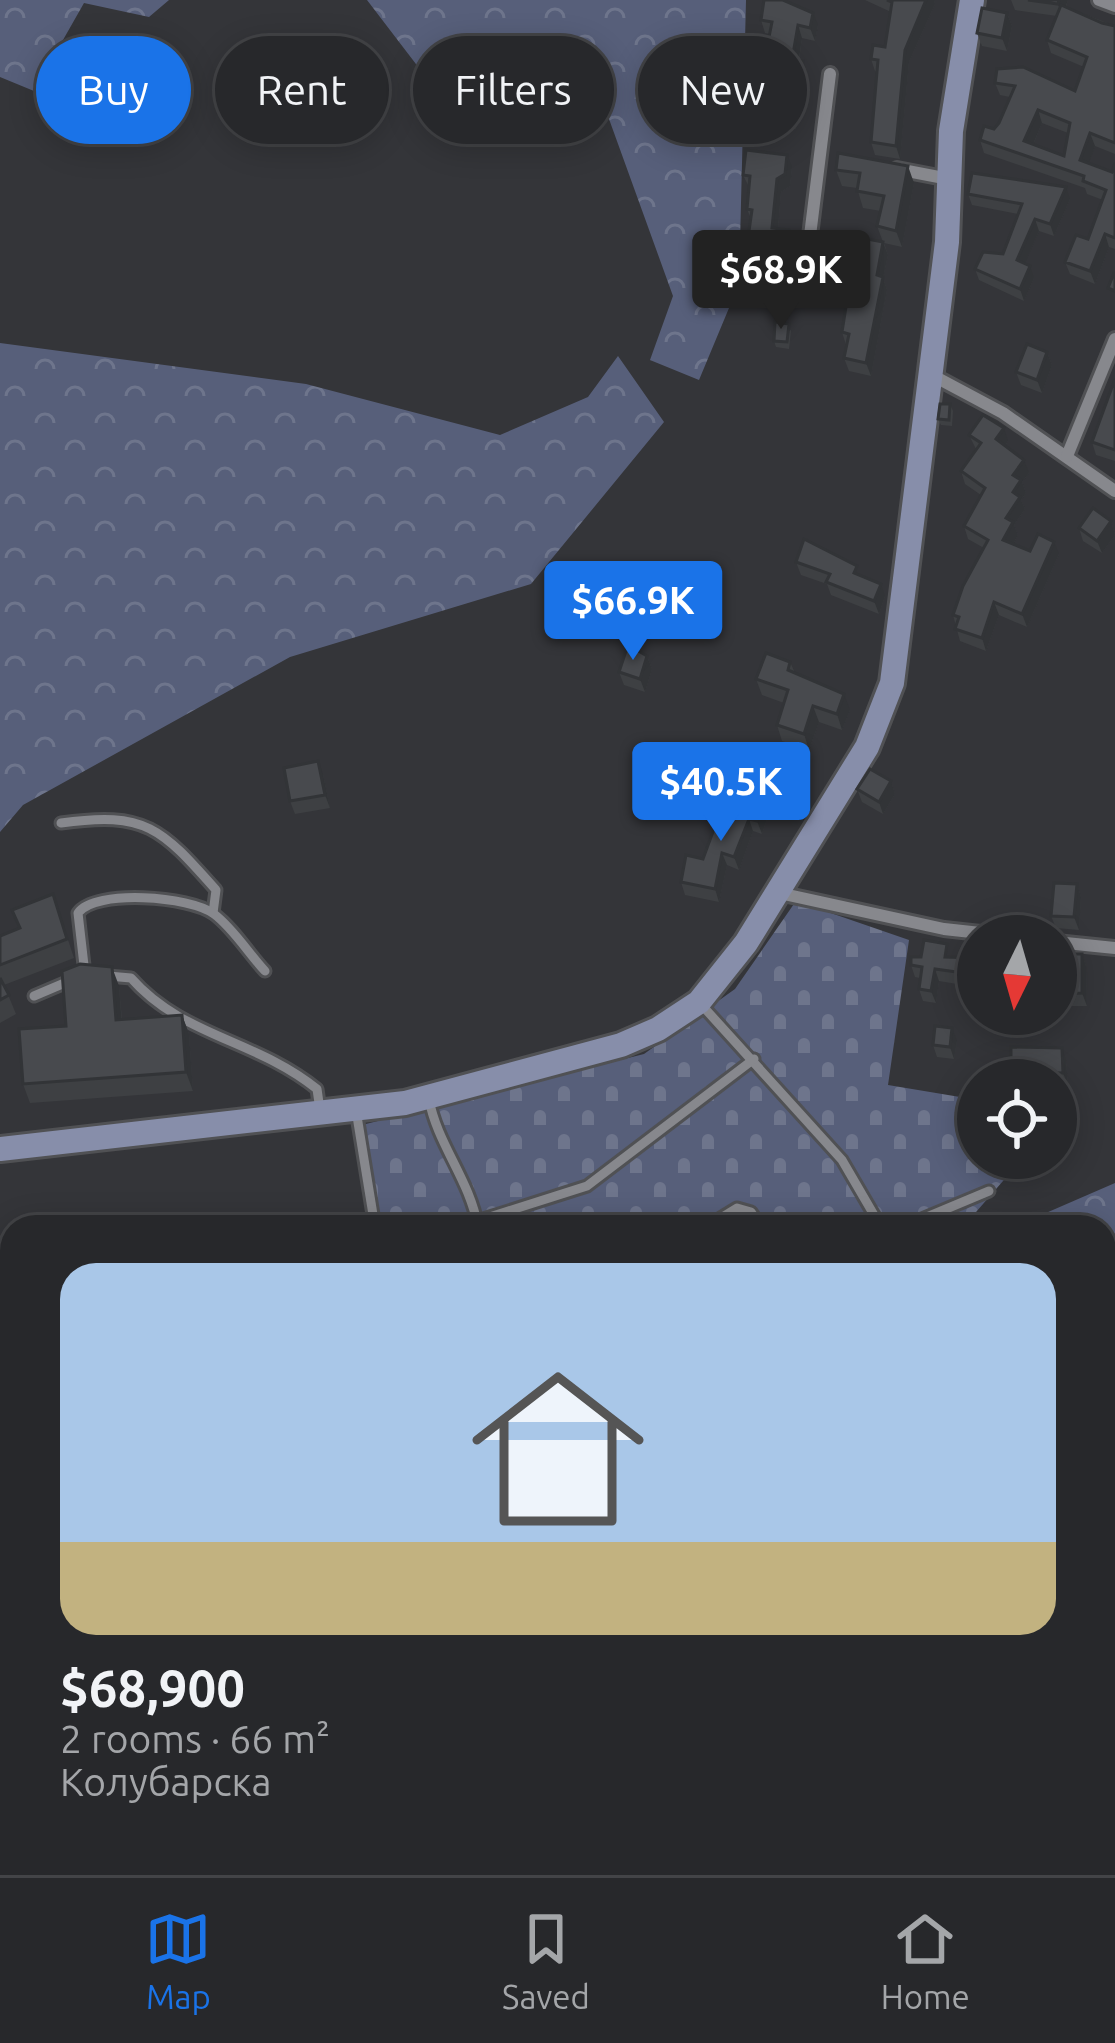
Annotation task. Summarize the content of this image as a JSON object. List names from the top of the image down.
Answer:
{
  "north": "bottom",
  "page": {
    "chip": [
      "Buy",
      "Rent",
      "Filters",
      "New"
    ],
    "price": ["$68.9K", "$66.9K", "$40.5K"],
    "list": [
      {
        "name": "$68,900",
        "note": "2 rooms · 66 m² · Колубарска"
      }
    ],
    "tabs": ["Map", "Saved", "Home"]
  }
}
